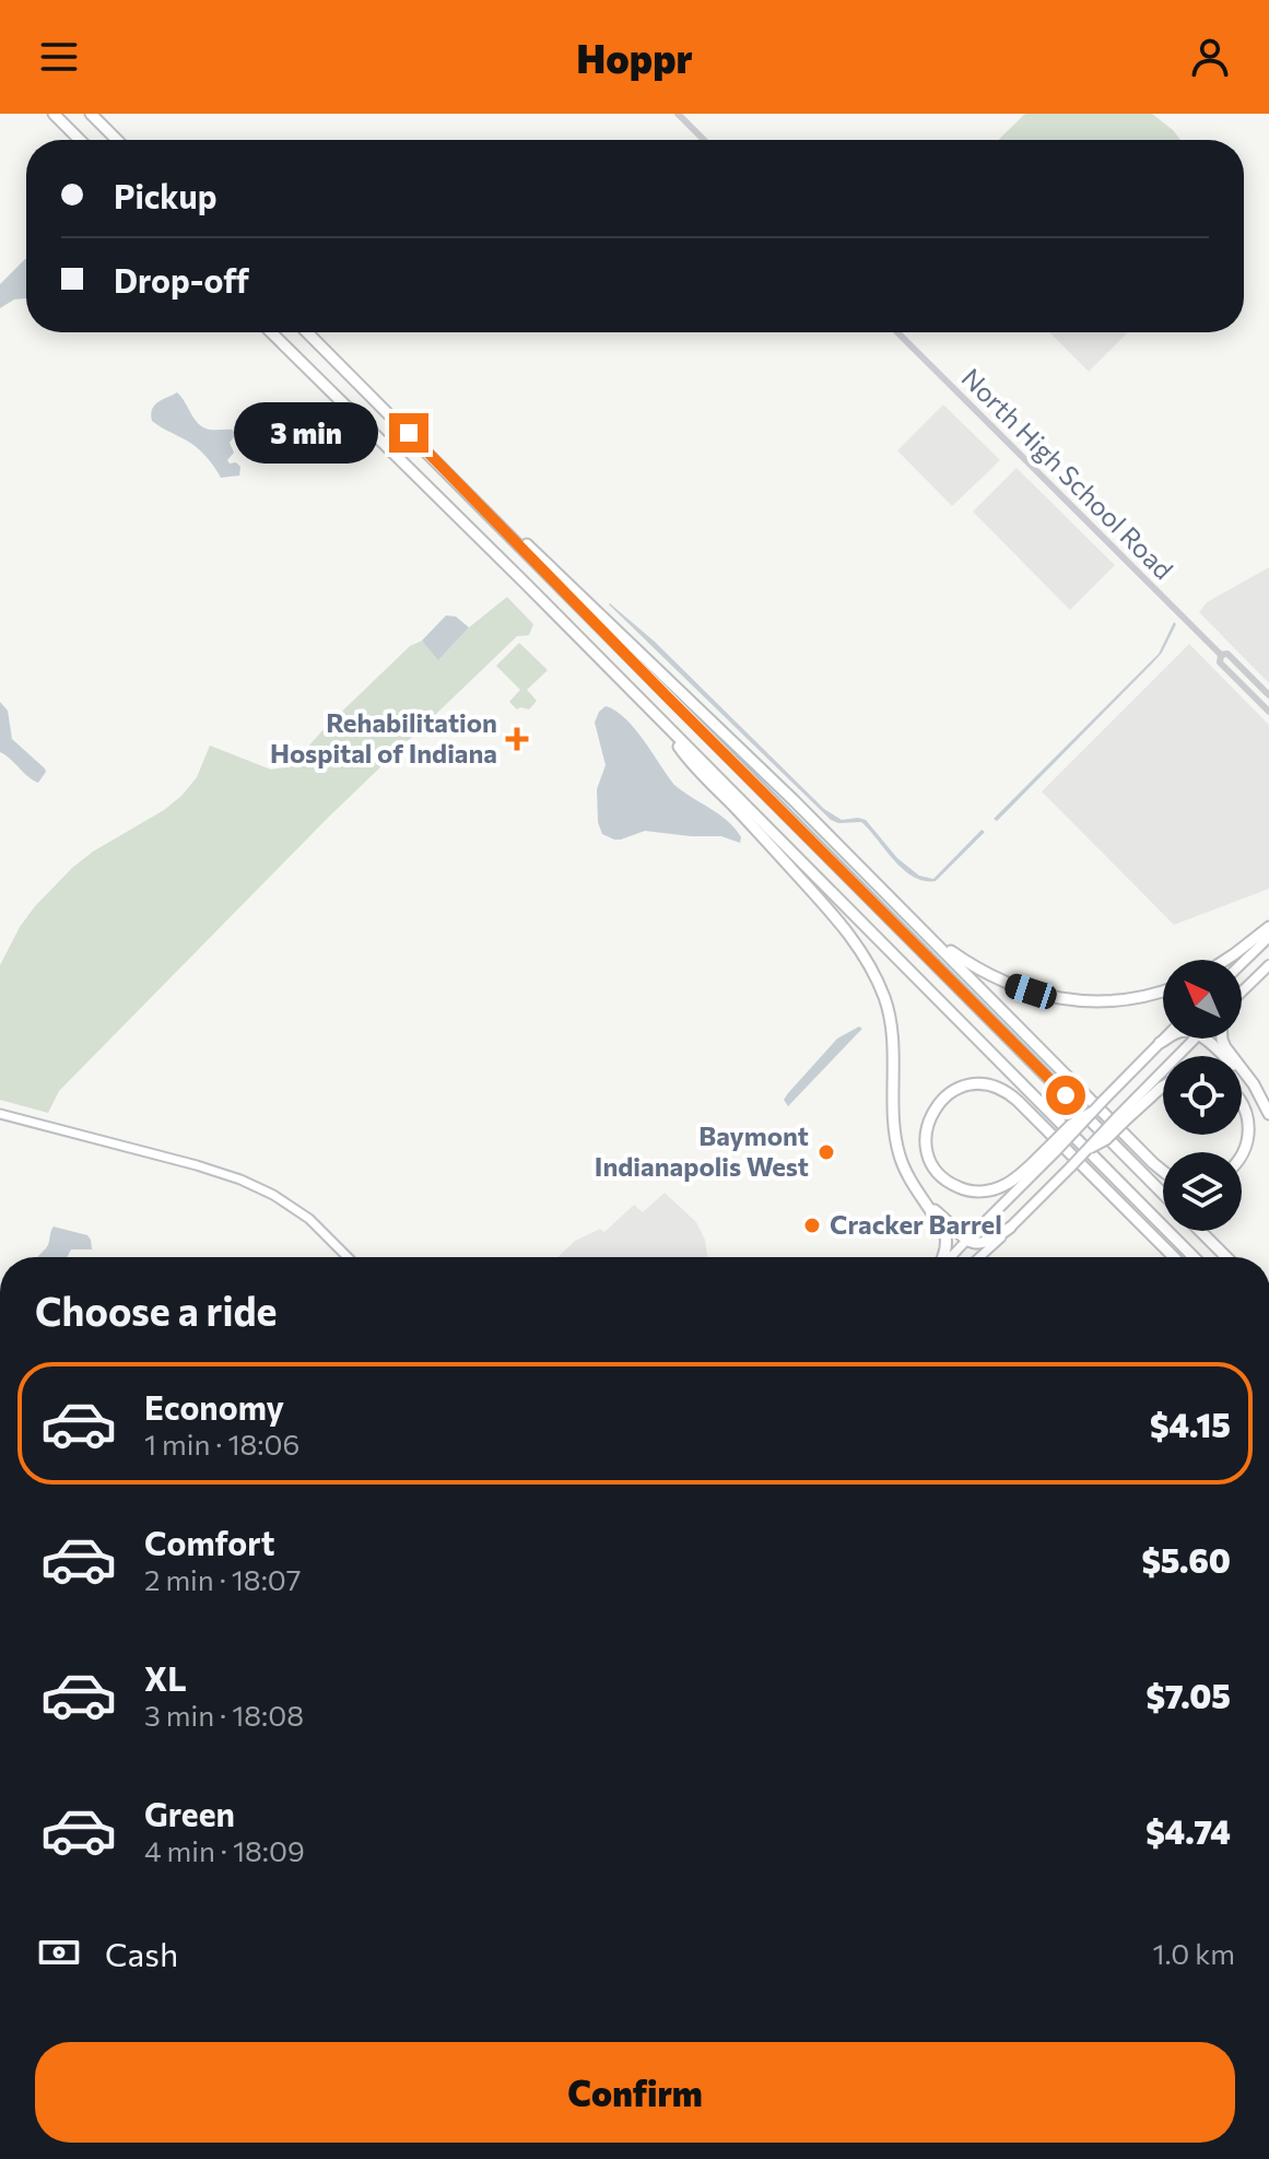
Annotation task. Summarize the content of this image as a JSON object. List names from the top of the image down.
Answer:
{
  "streets": {
    "street": ["North High School Road"]
  },
  "places": {
    "health": ["Rehabilitation Hospital of Indiana"],
    "other": ["Baymont Indianapolis West", "Cracker Barrel"]
  },
  "north": "top left",
  "page": {
    "header": "Hoppr",
    "banner": ["Pickup", "Drop-off"],
    "bubble": "3 min",
    "heading": "Choose a ride",
    "list": [
      {
        "name": "Economy",
        "note": "1 min · 18:06",
        "value": "$4.15"
      },
      {
        "name": "Comfort",
        "note": "2 min · 18:07",
        "value": "$5.60"
      },
      {
        "name": "XL",
        "note": "3 min · 18:08",
        "value": "$7.05"
      },
      {
        "name": "Green",
        "note": "4 min · 18:09",
        "value": "$4.74"
      }
    ],
    "pay": ["Cash", "1.0 km"],
    "buttons": "Confirm"
  }
}
